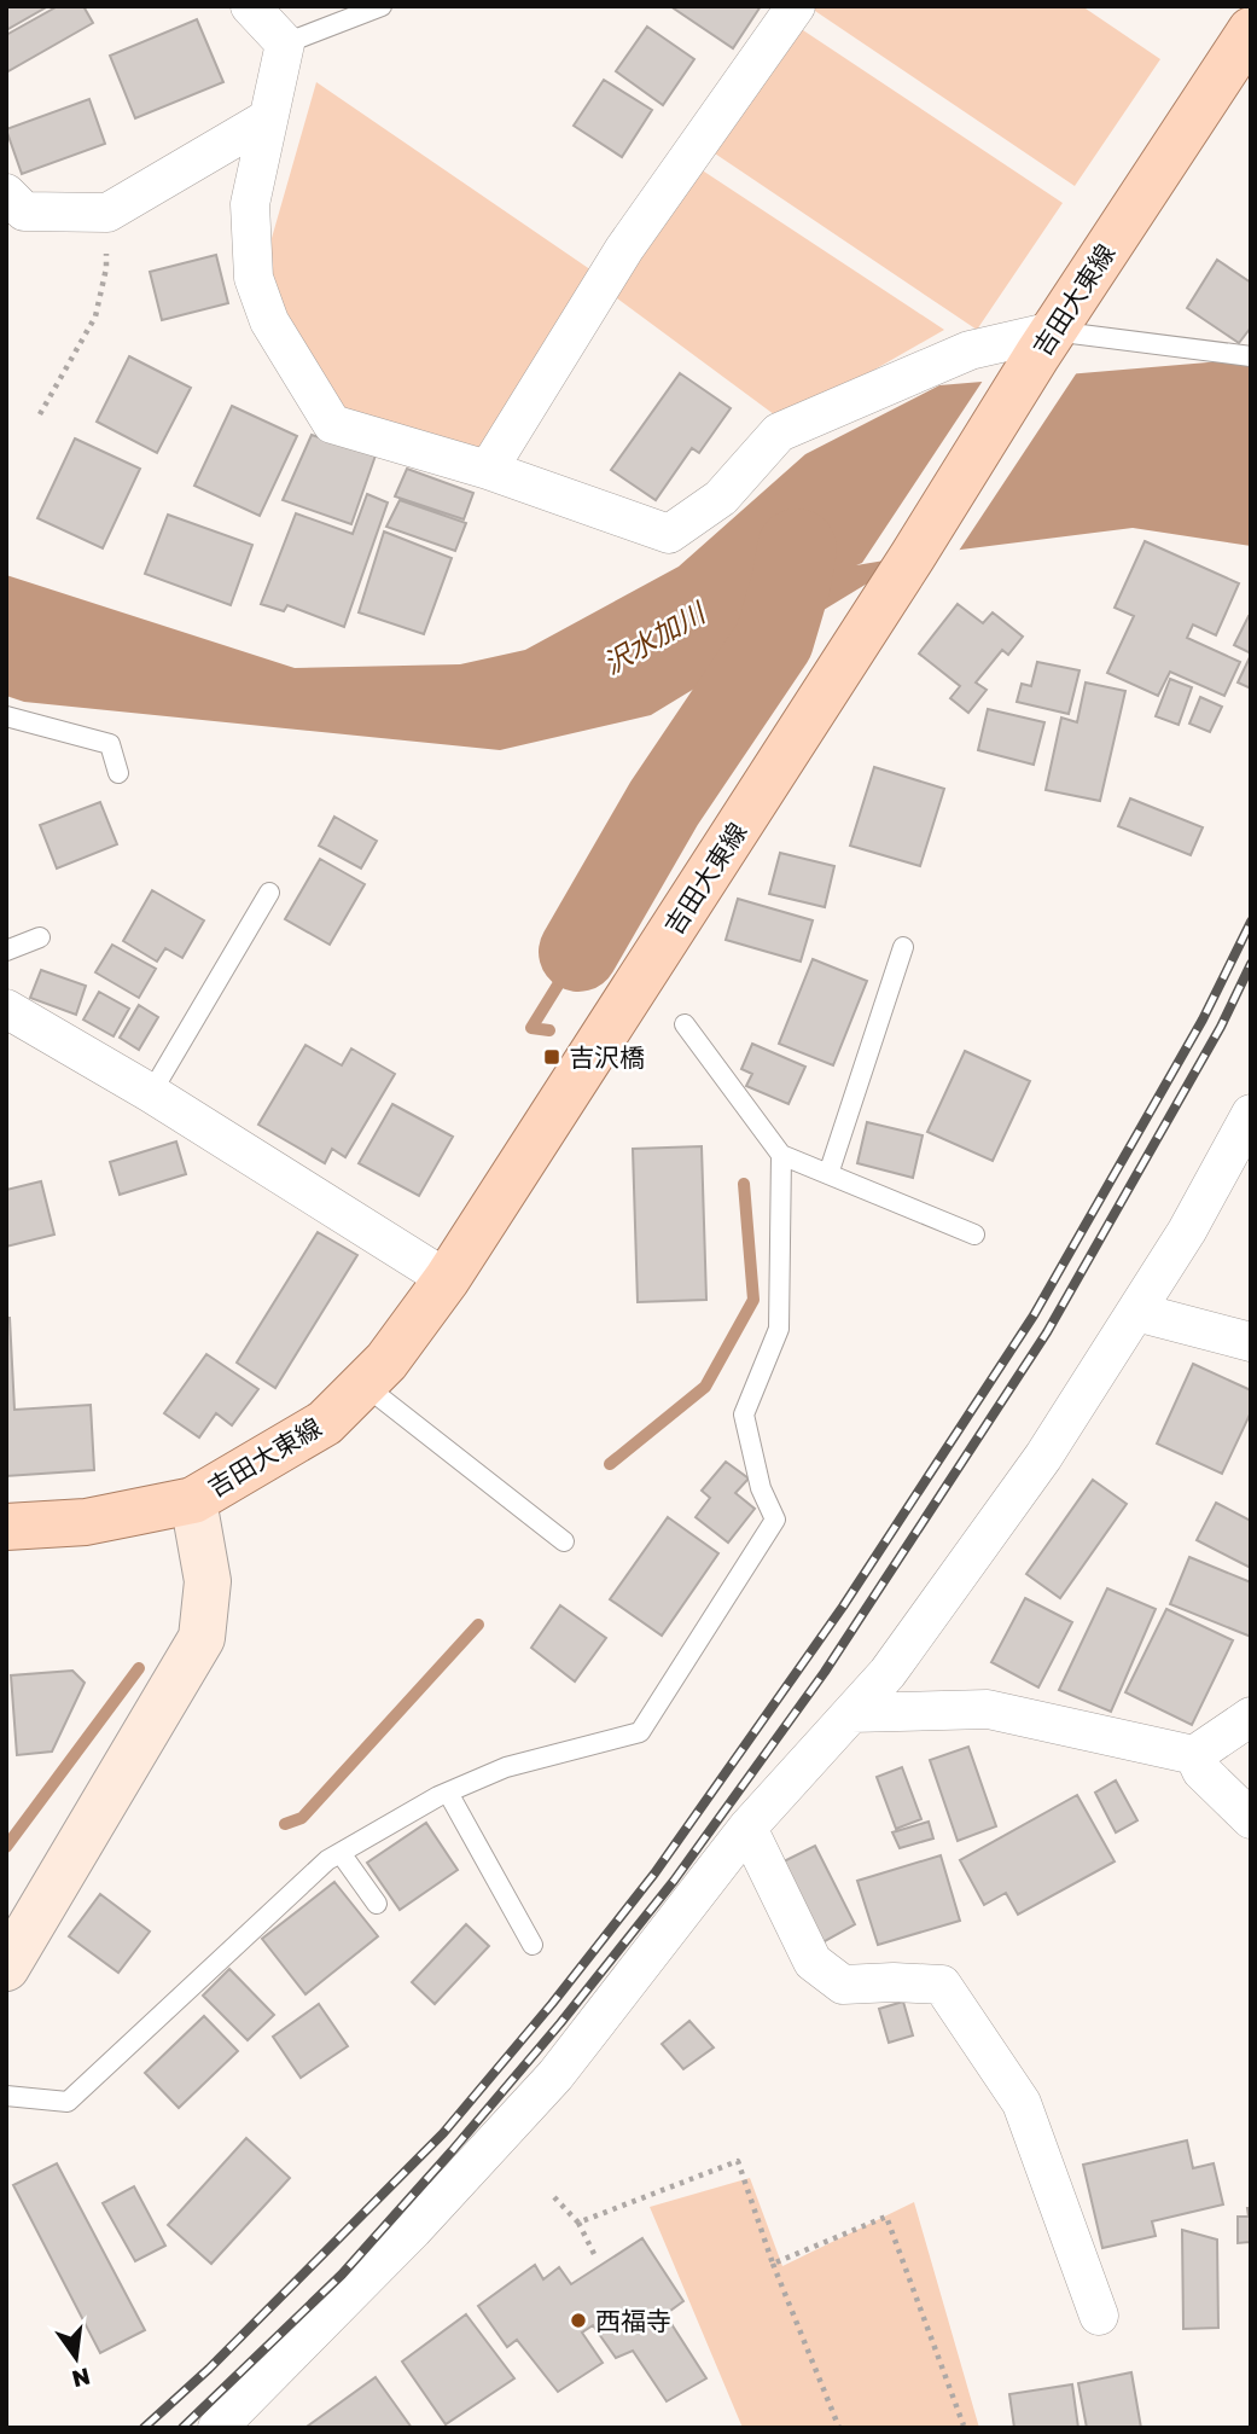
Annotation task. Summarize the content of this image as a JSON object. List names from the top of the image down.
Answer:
{
  "streets": {
    "main road": ["吉田大東線"]
  },
  "water": ["沢水加川"],
  "places": {
    "transit": ["吉沢橋"],
    "other": ["西福寺"]
  },
  "north": "bottom"
}
